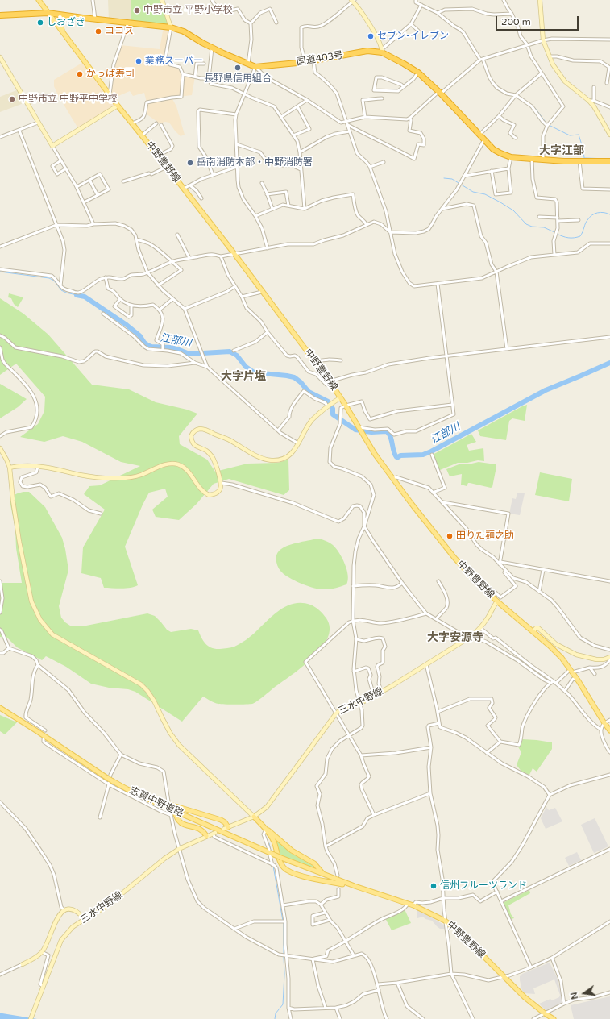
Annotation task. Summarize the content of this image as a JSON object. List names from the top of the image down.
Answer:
{
  "streets": {
    "highway": ["国道403号"],
    "main road": ["中野豊野線", "志賀中野道路"],
    "street": ["三水中野線"]
  },
  "crossings": [
    ["国道403号", "中野豊野線"],
    ["中野豊野線", "三水中野線"],
    ["中野豊野線", "志賀中野道路"]
  ],
  "districts": ["大字江部", "大字片塩", "大字安源寺"],
  "water": ["江部川"],
  "places": [
    "中野市立 平野小学校",
    "しおざき",
    "ココス",
    "セブン-イレブン",
    "業務スーパー",
    "長野県信用組合",
    "かっぱ寿司",
    "中野市立 中野平中学校",
    "岳南消防本部・中野消防署",
    "田りた麺之助",
    "信州フルーツランド"
  ],
  "scale_bar": "200 m",
  "north": "left"
}
